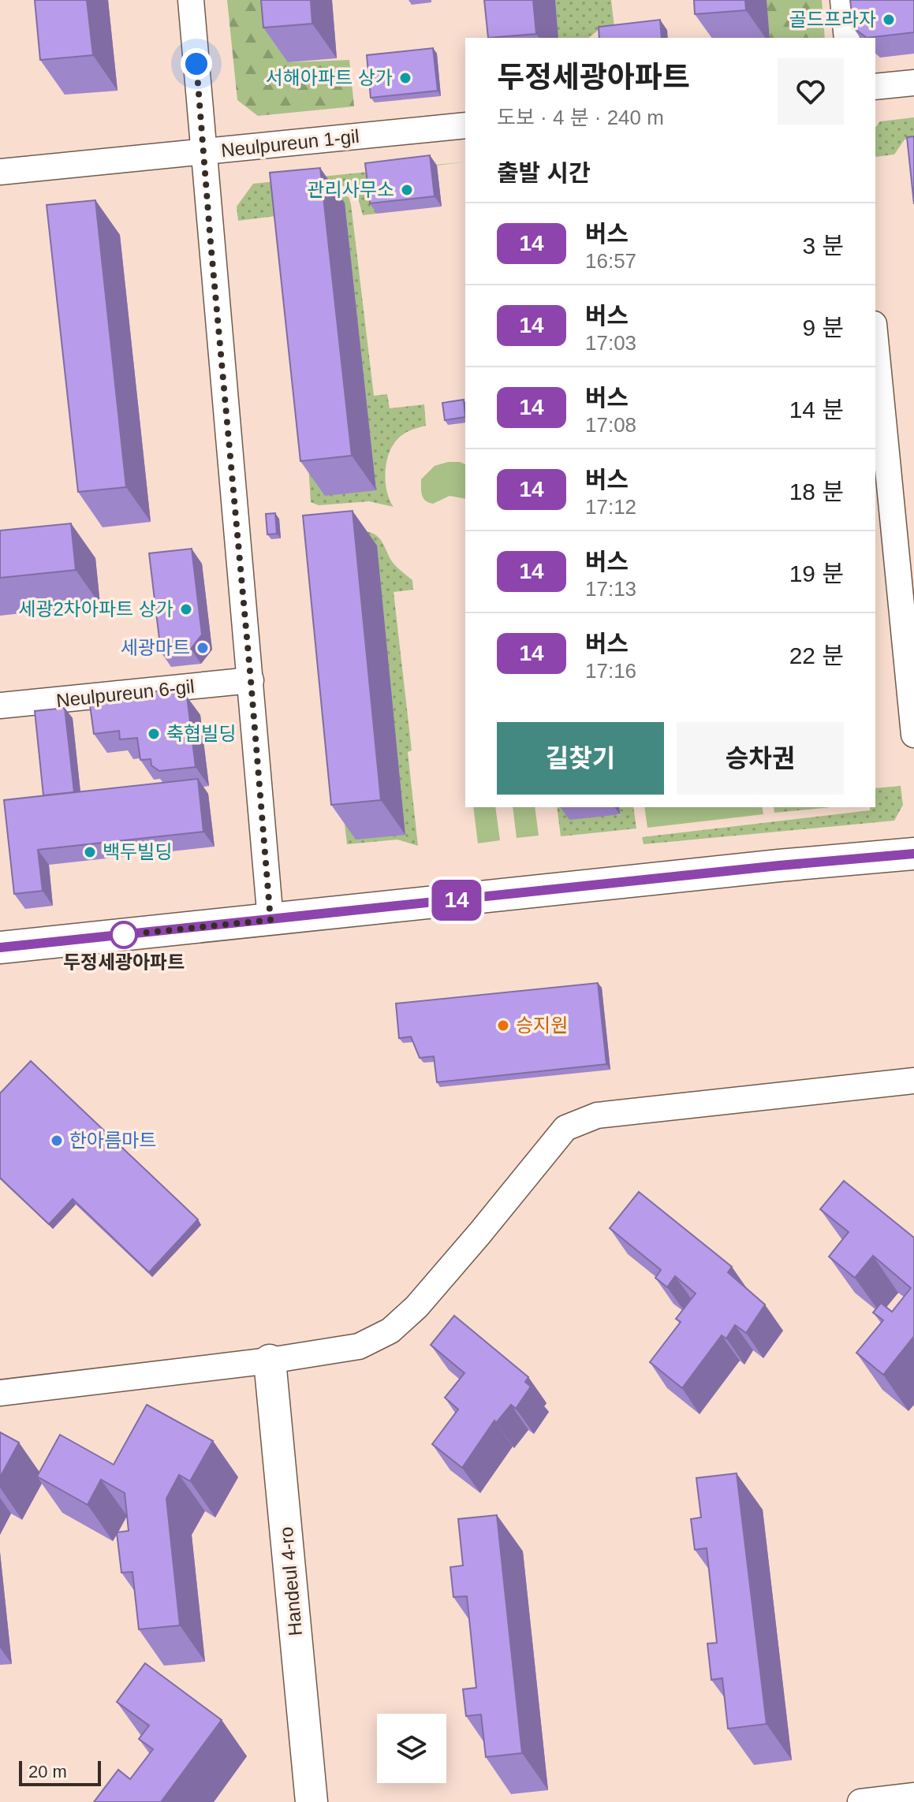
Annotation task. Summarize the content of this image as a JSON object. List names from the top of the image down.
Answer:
{
  "streets": {
    "street": ["Neulpureun 1-gil", "Neulpureun 6-gil", "Handeul 4-ro"]
  },
  "places": [
    "골드프라자",
    "서해아파트 상가",
    "관리사무소",
    "세광2차아파트 상가",
    "세광마트",
    "축협빌딩",
    "백두빌딩",
    "두정세광아파트",
    "승지원",
    "한아름마트"
  ],
  "lines": ["bus line 14"],
  "scale_bar": "20 m",
  "page": {
    "on_map": "14",
    "heading": [
      ["두정세광아파트", "도보 · 4 분 · 240 m"],
      "출발 시간"
    ],
    "list": [
      {
        "mark": "14",
        "name": "버스",
        "note": "16:57",
        "value": "3 분"
      },
      {
        "mark": "14",
        "name": "버스",
        "note": "17:03",
        "value": "9 분"
      },
      {
        "mark": "14",
        "name": "버스",
        "note": "17:08",
        "value": "14 분"
      },
      {
        "mark": "14",
        "name": "버스",
        "note": "17:12",
        "value": "18 분"
      },
      {
        "mark": "14",
        "name": "버스",
        "note": "17:13",
        "value": "19 분"
      },
      {
        "mark": "14",
        "name": "버스",
        "note": "17:16",
        "value": "22 분"
      }
    ],
    "buttons": ["길찾기", "승차권"],
    "scale": "20 m"
  }
}
